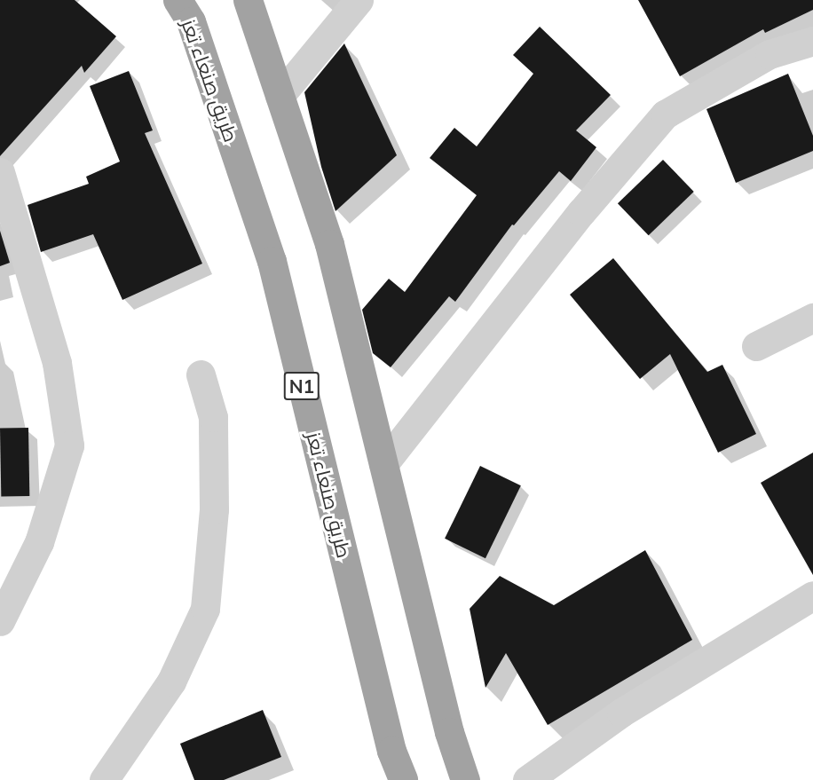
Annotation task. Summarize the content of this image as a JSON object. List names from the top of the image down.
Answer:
{
  "streets": {
    "highway": ["طريق صنعاء تعز", "N1"]
  }
}
